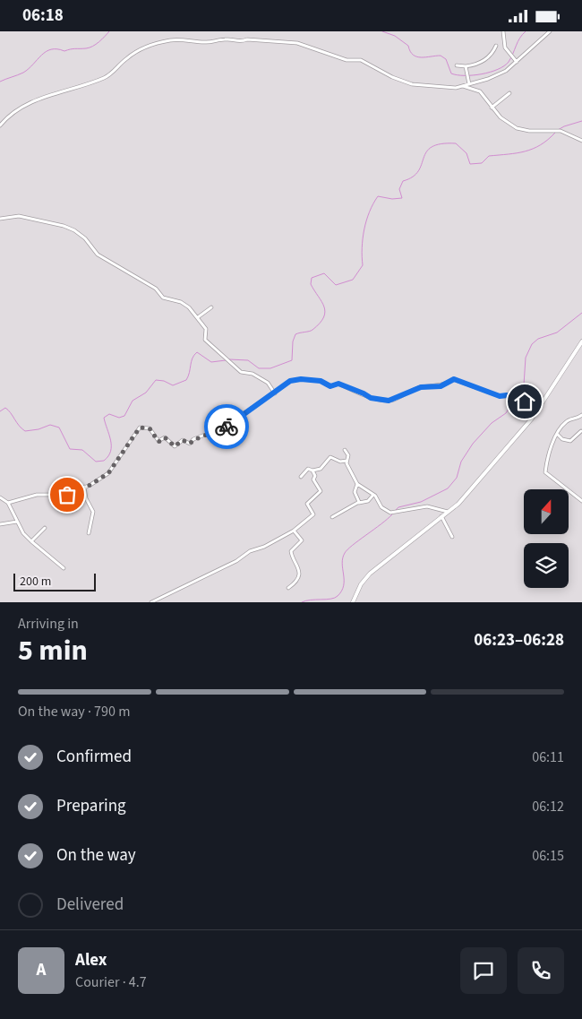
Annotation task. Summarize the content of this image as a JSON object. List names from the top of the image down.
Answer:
{
  "scale_bar": "200 m",
  "north": "top",
  "page": {
    "status": "06:18",
    "scale": "200 m",
    "heading": ["5 min", "Arriving in", "06:23–06:28"],
    "panel": ["Alex", "Courier · 4.7"],
    "bar": "On the way · 790 m",
    "list": [
      ["Confirmed", "06:11"],
      ["Preparing", "06:12"],
      ["On the way", "06:15"],
      "Delivered"
    ],
    "round": "A"
  }
}
